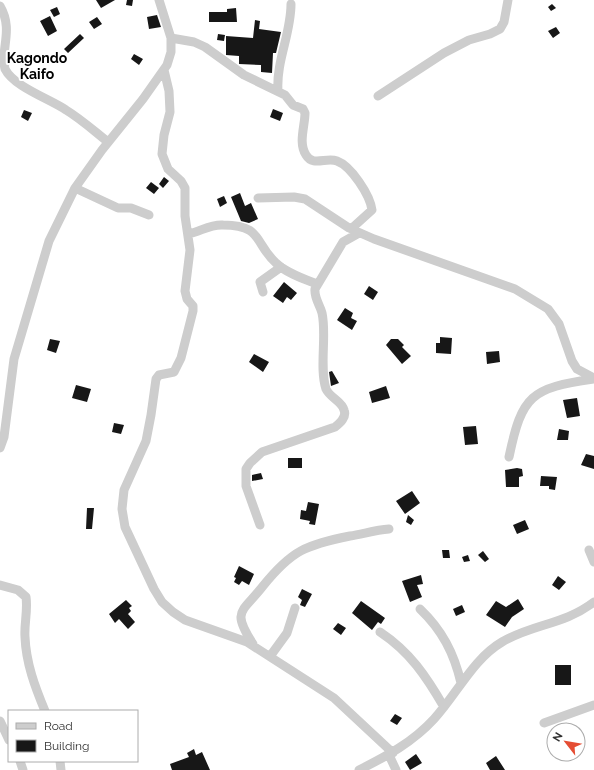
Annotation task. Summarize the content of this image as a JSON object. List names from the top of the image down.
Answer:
{
  "districts": ["Kagondo Kaifo"],
  "legend": ["Road", "Building"],
  "north": "top left"
}
